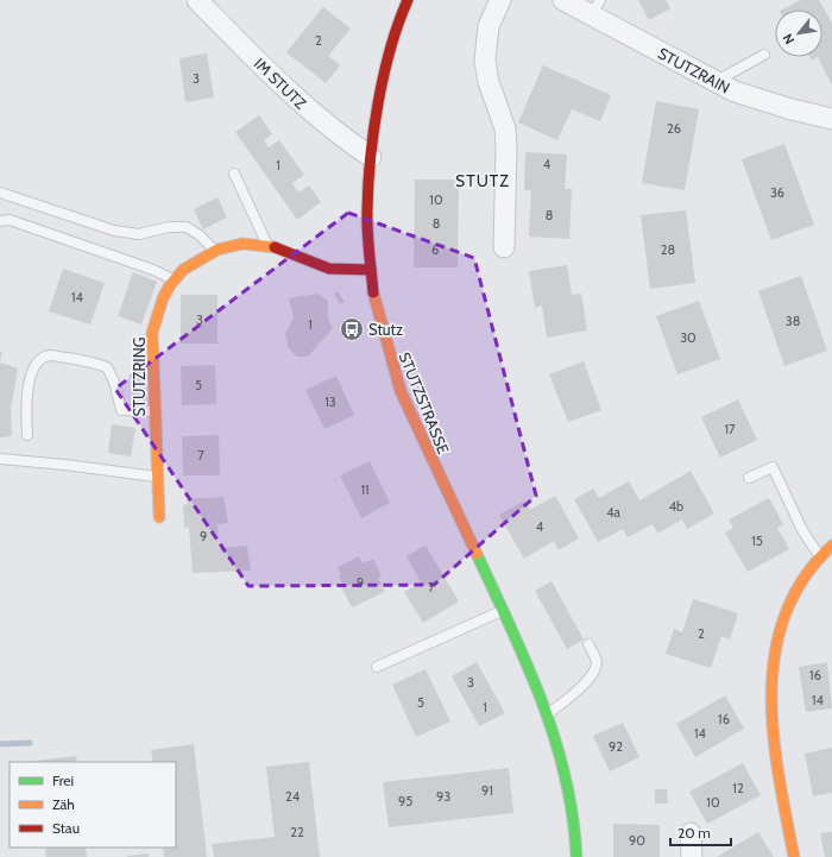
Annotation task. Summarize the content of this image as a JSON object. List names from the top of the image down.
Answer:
{
  "streets": {
    "street": [
      "STUTZRAIN",
      "IM STUTZ",
      "STUTZRING",
      "STUTZSTRASSE"
    ]
  },
  "crossings": [
    ["IM STUTZ", "STUTZSTRASSE"],
    ["STUTZRING", "STUTZSTRASSE"]
  ],
  "districts": ["STUTZ"],
  "places": {
    "bus stop": ["Stutz"]
  },
  "house_numbers": [
    "2",
    "3",
    "26",
    "4",
    "1",
    "36",
    "10",
    "8",
    "8",
    "6",
    "28",
    "14",
    "3",
    "38",
    "1",
    "30",
    "5",
    "13",
    "17",
    "7",
    "11",
    "4b",
    "4a",
    "4",
    "9",
    "15",
    "9",
    "7",
    "2",
    "16",
    "3",
    "14",
    "5",
    "1",
    "16",
    "14",
    "92",
    "12",
    "91",
    "24",
    "93",
    "95",
    "10",
    "22",
    "90"
  ],
  "legend": ["Frei", "Zäh", "Stau"],
  "scale_bar": "20 m",
  "north": "bottom left"
}
